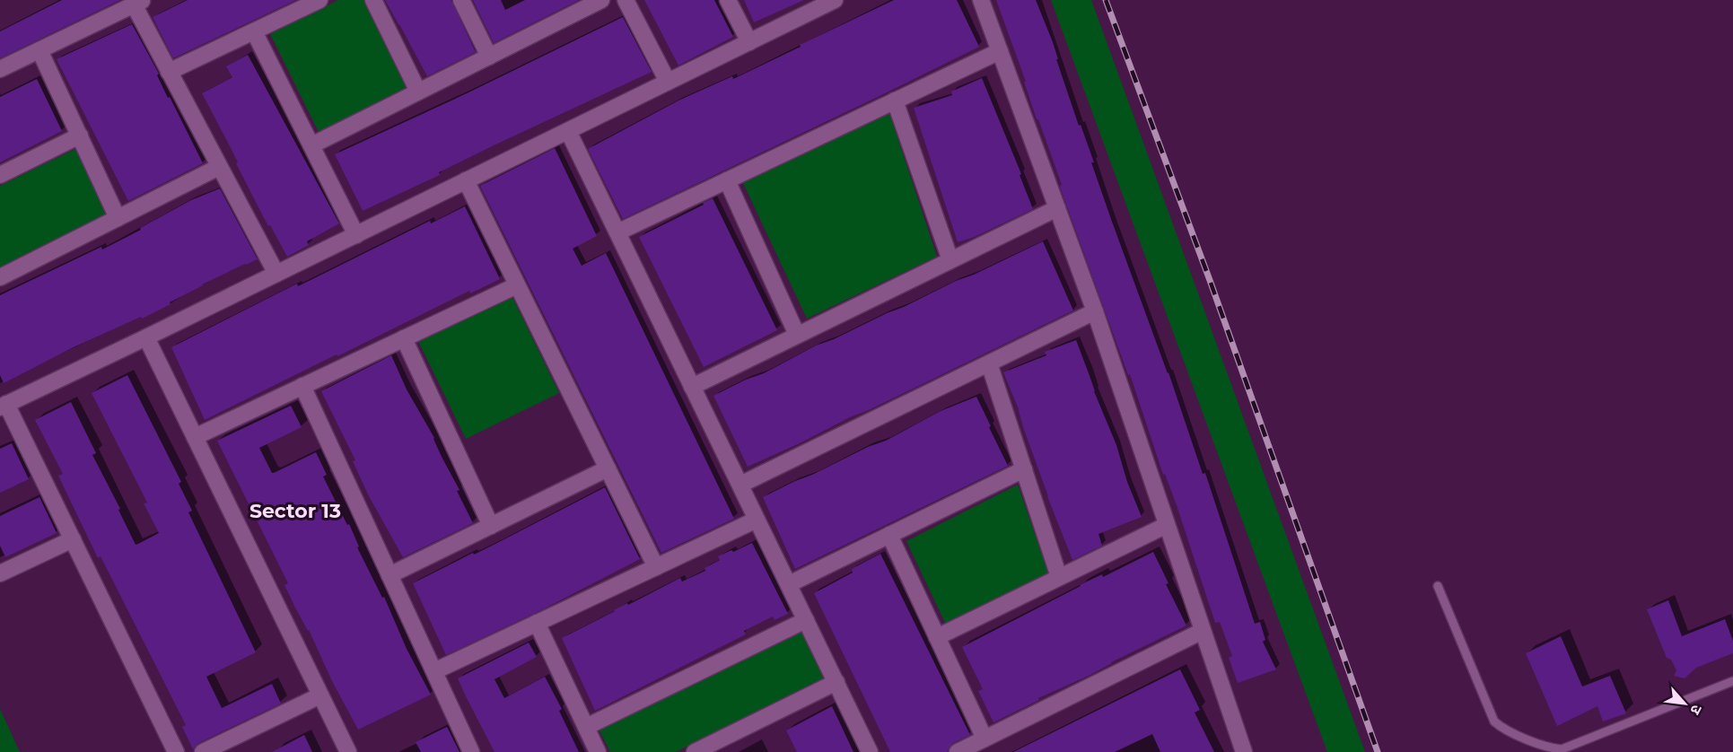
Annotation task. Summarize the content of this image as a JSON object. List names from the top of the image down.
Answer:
{
  "districts": ["Sector 13"],
  "north": "bottom right"
}
